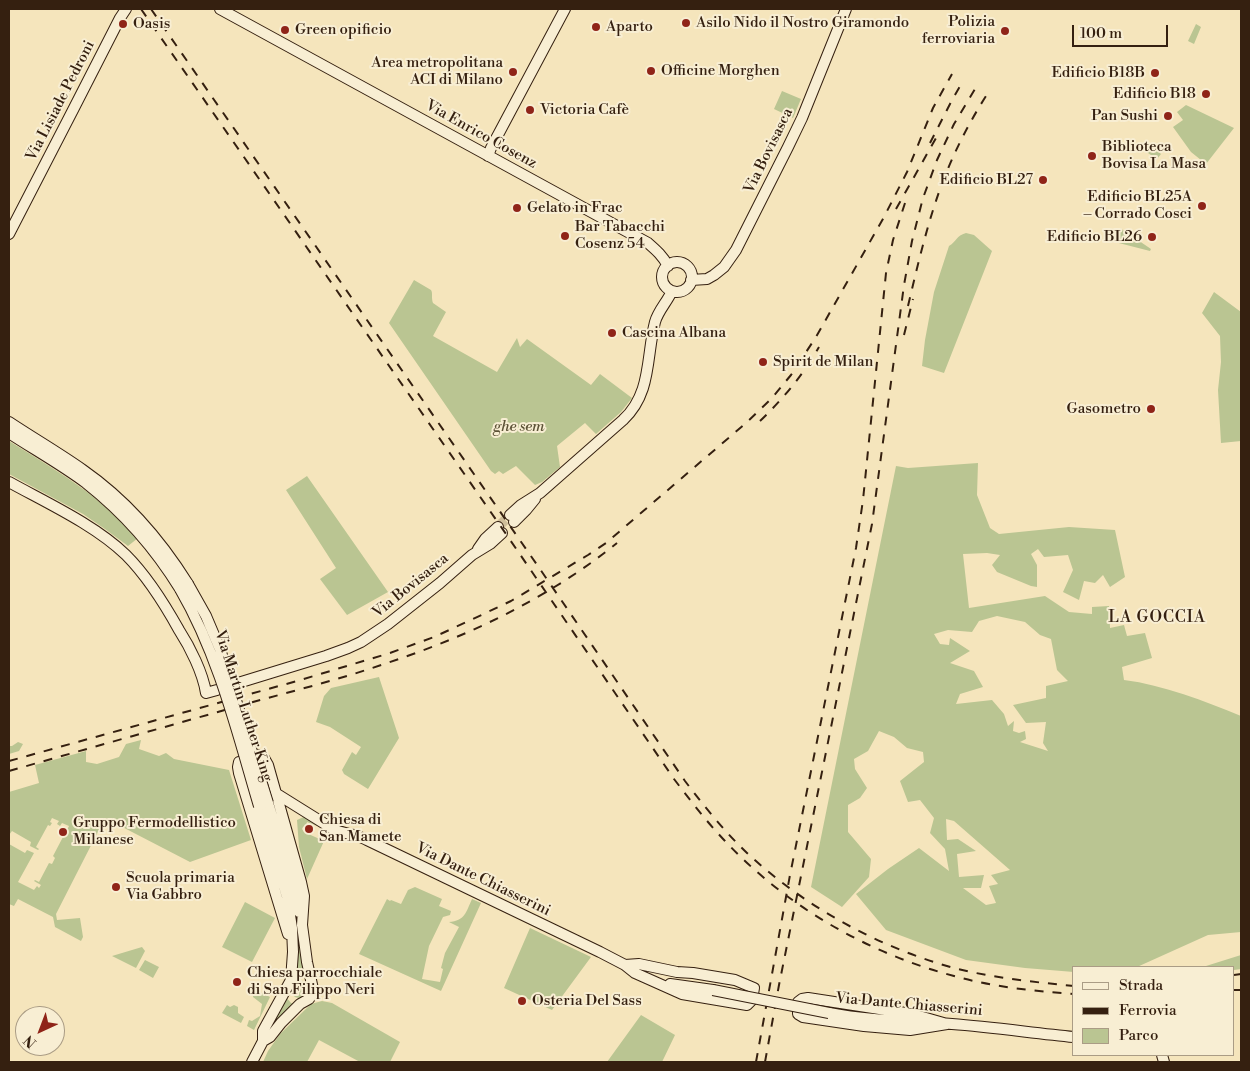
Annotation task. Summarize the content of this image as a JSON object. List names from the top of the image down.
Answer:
{
  "streets": {
    "street": [
      "Via Lisiade Pedroni",
      "Via Enrico Cosenz",
      "Via Bovisasca",
      "Via Martin Luther King",
      "Via Dante Chiasserini"
    ]
  },
  "crossings": [
    ["Via Enrico Cosenz", "Via Bovisasca"]
  ],
  "districts": ["LA GOCCIA"],
  "parks": ["ghe sem"],
  "places": [
    "Asilo Nido il Nostro Giramondo",
    "Oasis",
    "Aparto",
    "Green opificio",
    "Polizia ferroviaria",
    "Officine Morghen",
    "Area metropolitana ACI di Milano",
    "Edificio B18B",
    "Edificio B18",
    "Victoria Cafè",
    "Pan Sushi",
    "Biblioteca Bovisa La Masa",
    "Edificio BL27",
    "Edificio BL25A – Corrado Cosci",
    "Gelato in Frac",
    "Bar Tabacchi Cosenz 54",
    "Edificio BL26",
    "Cascina Albana",
    "Spirit de Milan",
    "Gasometro",
    "Chiesa di San Mamete",
    "Gruppo Fermodellistico Milanese",
    "Scuola primaria Via Gabbro",
    "Chiesa parrocchiale di San Filippo Neri",
    "Osteria Del Sass"
  ],
  "legend": ["Strada", "Ferrovia", "Parco"],
  "scale_bar": "100 m",
  "north": "bottom left"
}
